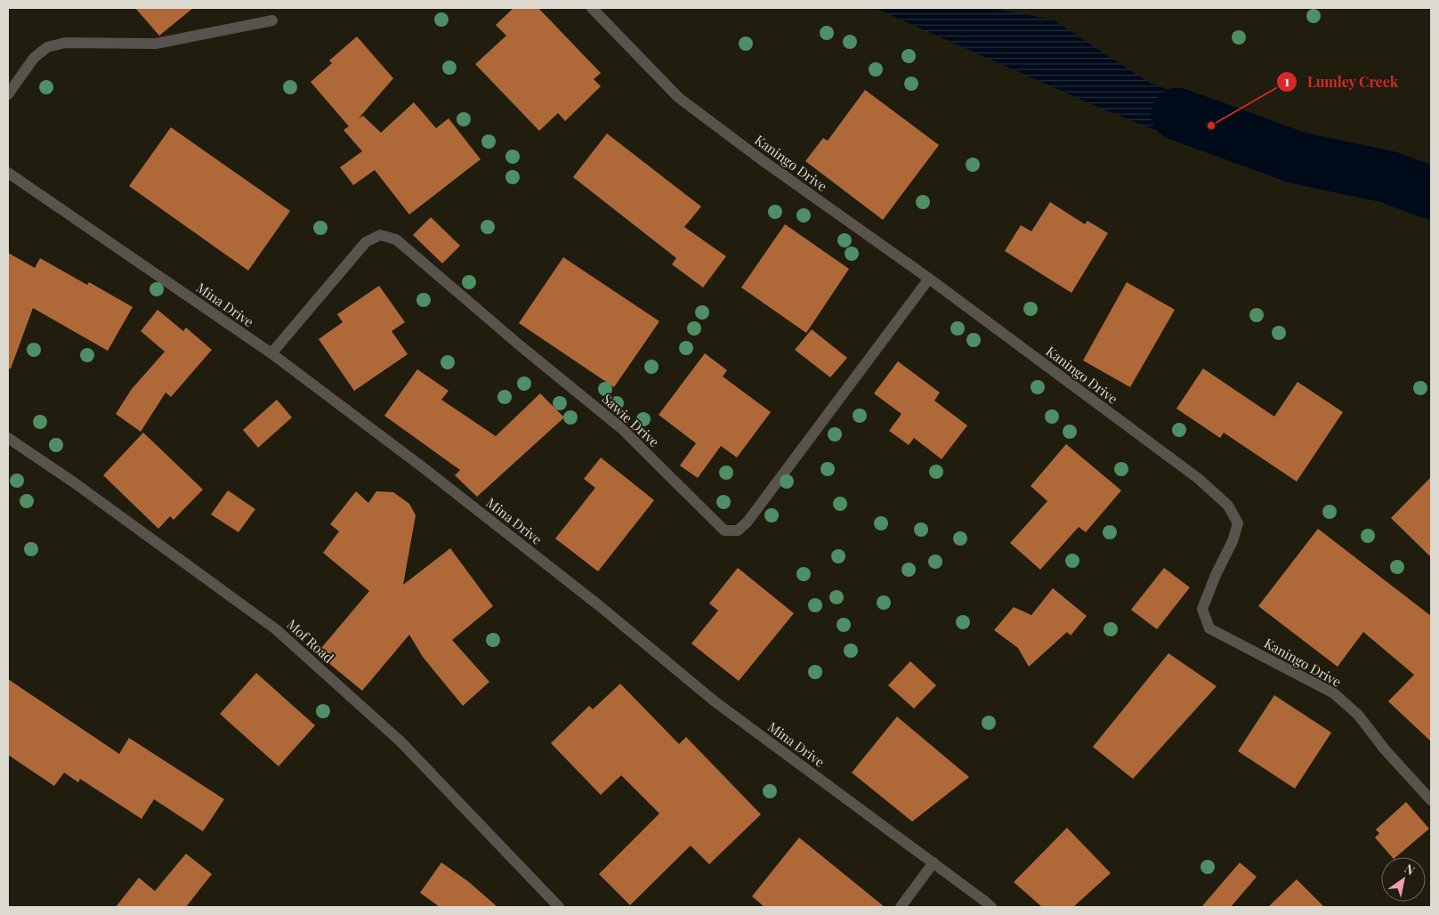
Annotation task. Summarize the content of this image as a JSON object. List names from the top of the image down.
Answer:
{
  "streets": {
    "street": [
      "Kaningo Drive",
      "Mina Drive",
      "Sawie Drive",
      "Mof Road"
    ]
  },
  "crossings": [
    ["Kaningo Drive", "Sawie Drive"],
    ["Mina Drive", "Sawie Drive"]
  ],
  "places": ["Lumley Creek"],
  "north": "top right"
}
